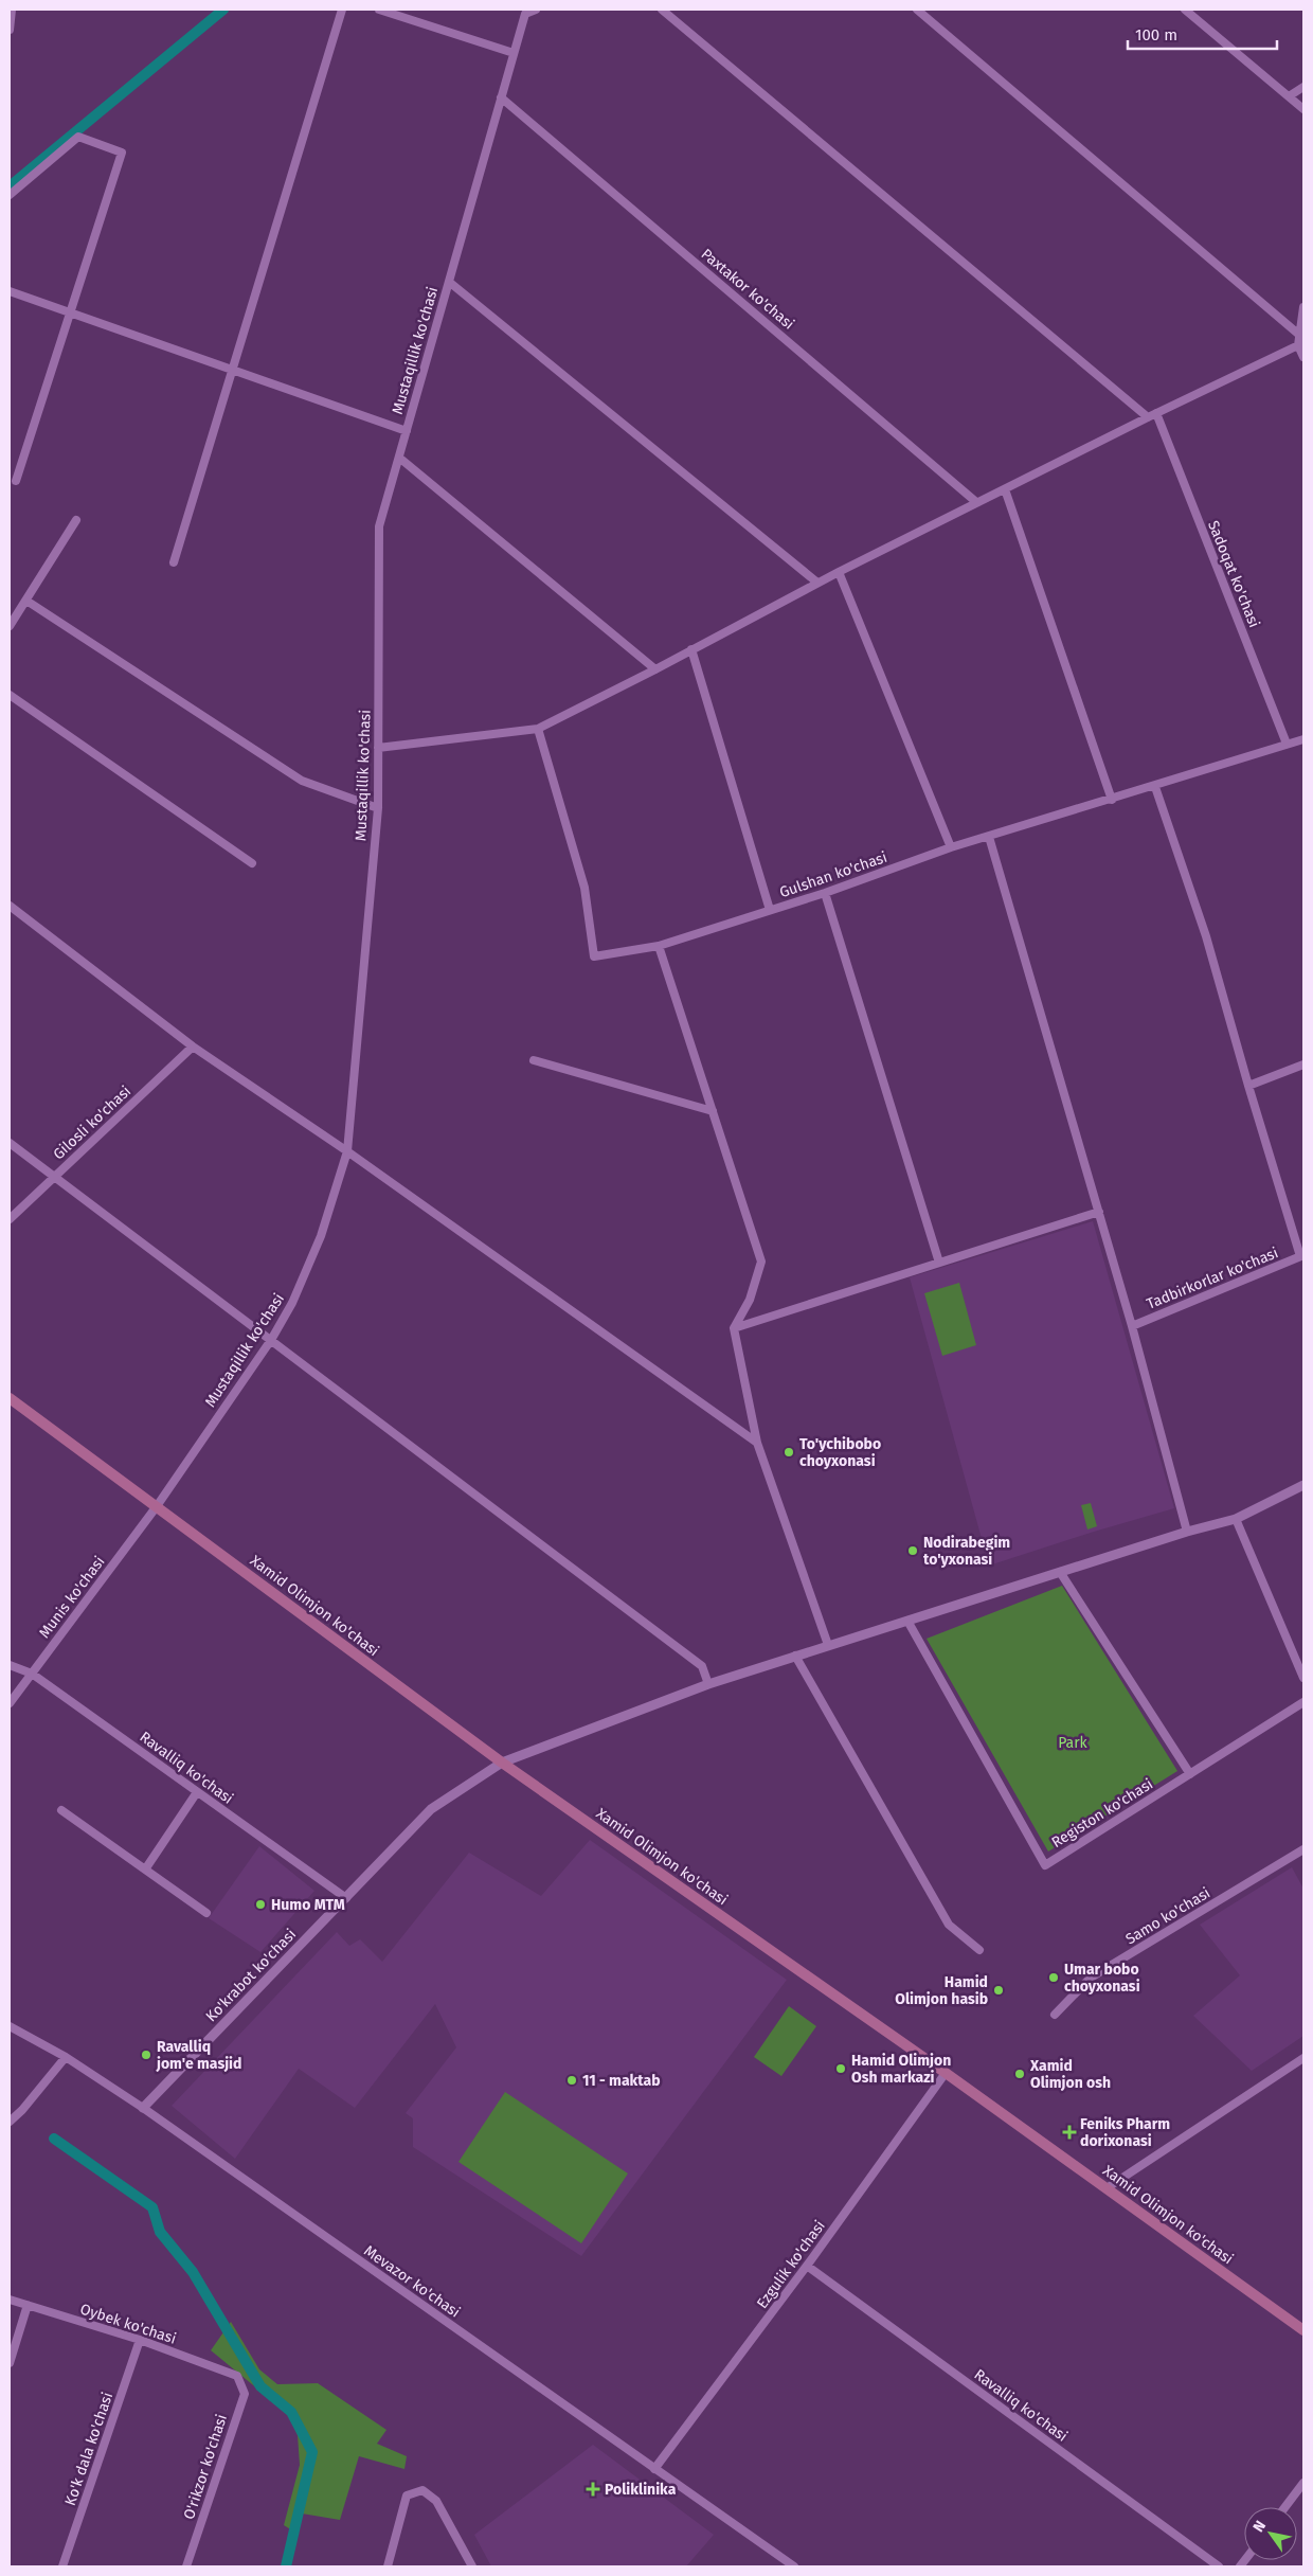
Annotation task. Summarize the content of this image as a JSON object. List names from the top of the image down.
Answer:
{
  "streets": {
    "main road": ["Xamid Olimjon ko'chasi"],
    "street": [
      "Paxtakor ko'chasi",
      "Mustaqillik ko'chasi",
      "Sadoqat ko'chasi",
      "Gulshan ko'chasi",
      "Gilosli ko'chasi",
      "Tadbirkorlar ko'chasi",
      "Munis ko'chasi",
      "Ravalliq ko'chasi",
      "Registon ko'chasi",
      "Samo ko'chasi",
      "Ko'krabot ko'chasi",
      "Ezgulik ko'chasi",
      "Mevazor ko'chasi",
      "Oybek ko'chasi",
      "Ko'k dala ko'chasi",
      "O'rikzor ko'chasi"
    ]
  },
  "crossings": [
    ["Paxtakor ko'chasi", "Mustaqillik ko'chasi"],
    ["Mustaqillik ko'chasi", "Munis ko'chasi"],
    ["Mustaqillik ko'chasi", "Xamid Olimjon ko'chasi"],
    ["Sadoqat ko'chasi", "Gulshan ko'chasi"],
    ["Munis ko'chasi", "Xamid Olimjon ko'chasi"],
    ["Munis ko'chasi", "Ravalliq ko'chasi"],
    ["Xamid Olimjon ko'chasi", "Ko'krabot ko'chasi"],
    ["Xamid Olimjon ko'chasi", "Ezgulik ko'chasi"],
    ["Ravalliq ko'chasi", "Ko'krabot ko'chasi"],
    ["Ravalliq ko'chasi", "Ezgulik ko'chasi"],
    ["Registon ko'chasi", "Ko'krabot ko'chasi"],
    ["Ko'krabot ko'chasi", "Mevazor ko'chasi"],
    ["Ezgulik ko'chasi", "Mevazor ko'chasi"],
    ["Oybek ko'chasi", "Ko'k dala ko'chasi"],
    ["Oybek ko'chasi", "O'rikzor ko'chasi"]
  ],
  "parks": ["Park"],
  "places": {
    "other": [
      "To'ychibobo choyxonasi",
      "Nodirabegim to'yxonasi",
      "Humo MTM",
      "Umar bobo choyxonasi",
      "Hamid Olimjon hasib",
      "Ravalliq jom'e masjid",
      "Hamid Olimjon Osh markazi",
      "Xamid Olimjon osh",
      "11 - maktab"
    ],
    "health": ["Feniks Pharm dorixonasi", "Poliklinika"]
  },
  "scale_bar": "100 m",
  "north": "top left"
}
